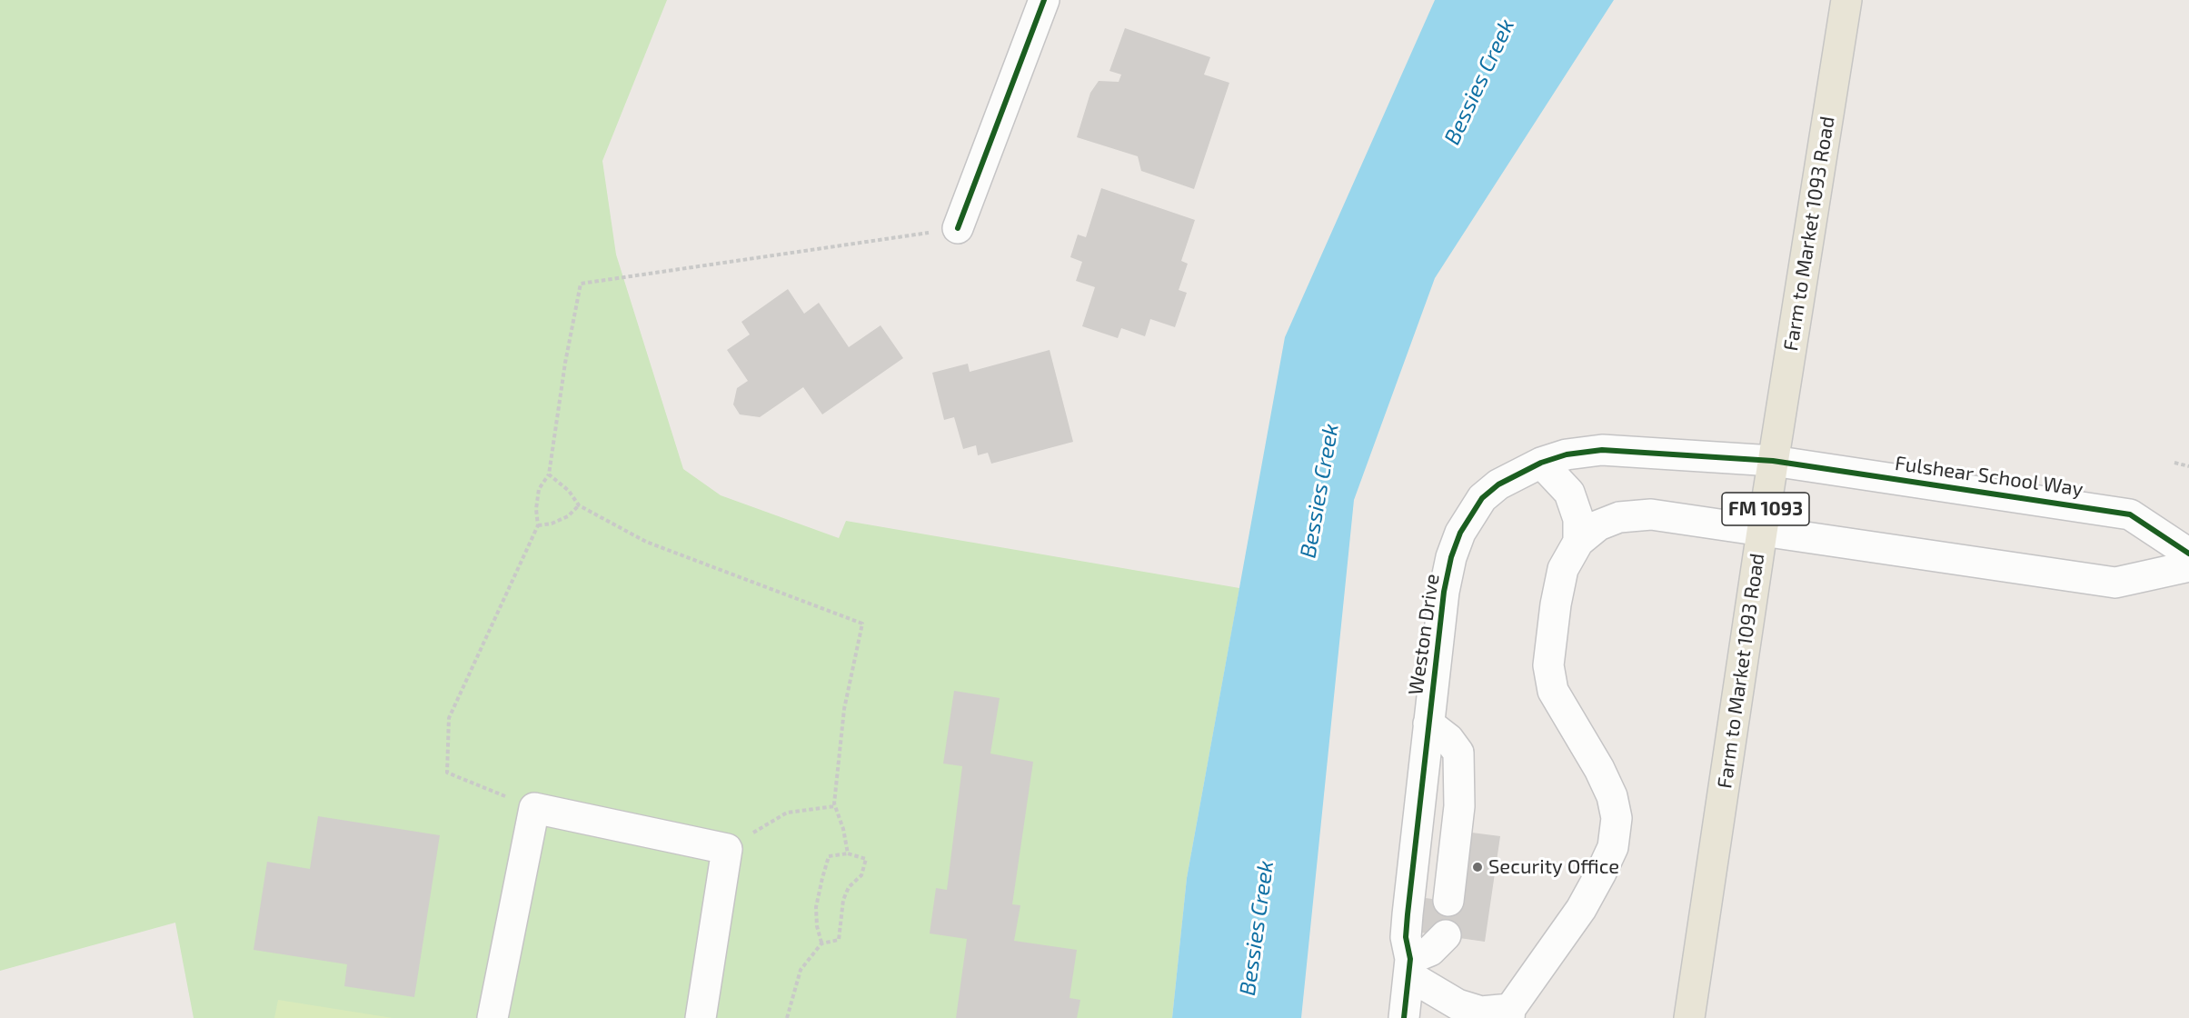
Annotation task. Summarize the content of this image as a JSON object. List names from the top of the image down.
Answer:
{
  "streets": {
    "main road": ["Farm to Market 1093 Road", "FM 1093"],
    "street": ["Fulshear School Way", "Weston Drive"]
  },
  "crossings": [
    ["Farm to Market 1093 Road", "Fulshear School Way"],
    ["Farm to Market 1093 Road", "Weston Drive"],
    ["Fulshear School Way", "Weston Drive"]
  ],
  "water": ["Bessies Creek"],
  "places": ["Security Office"]
}
